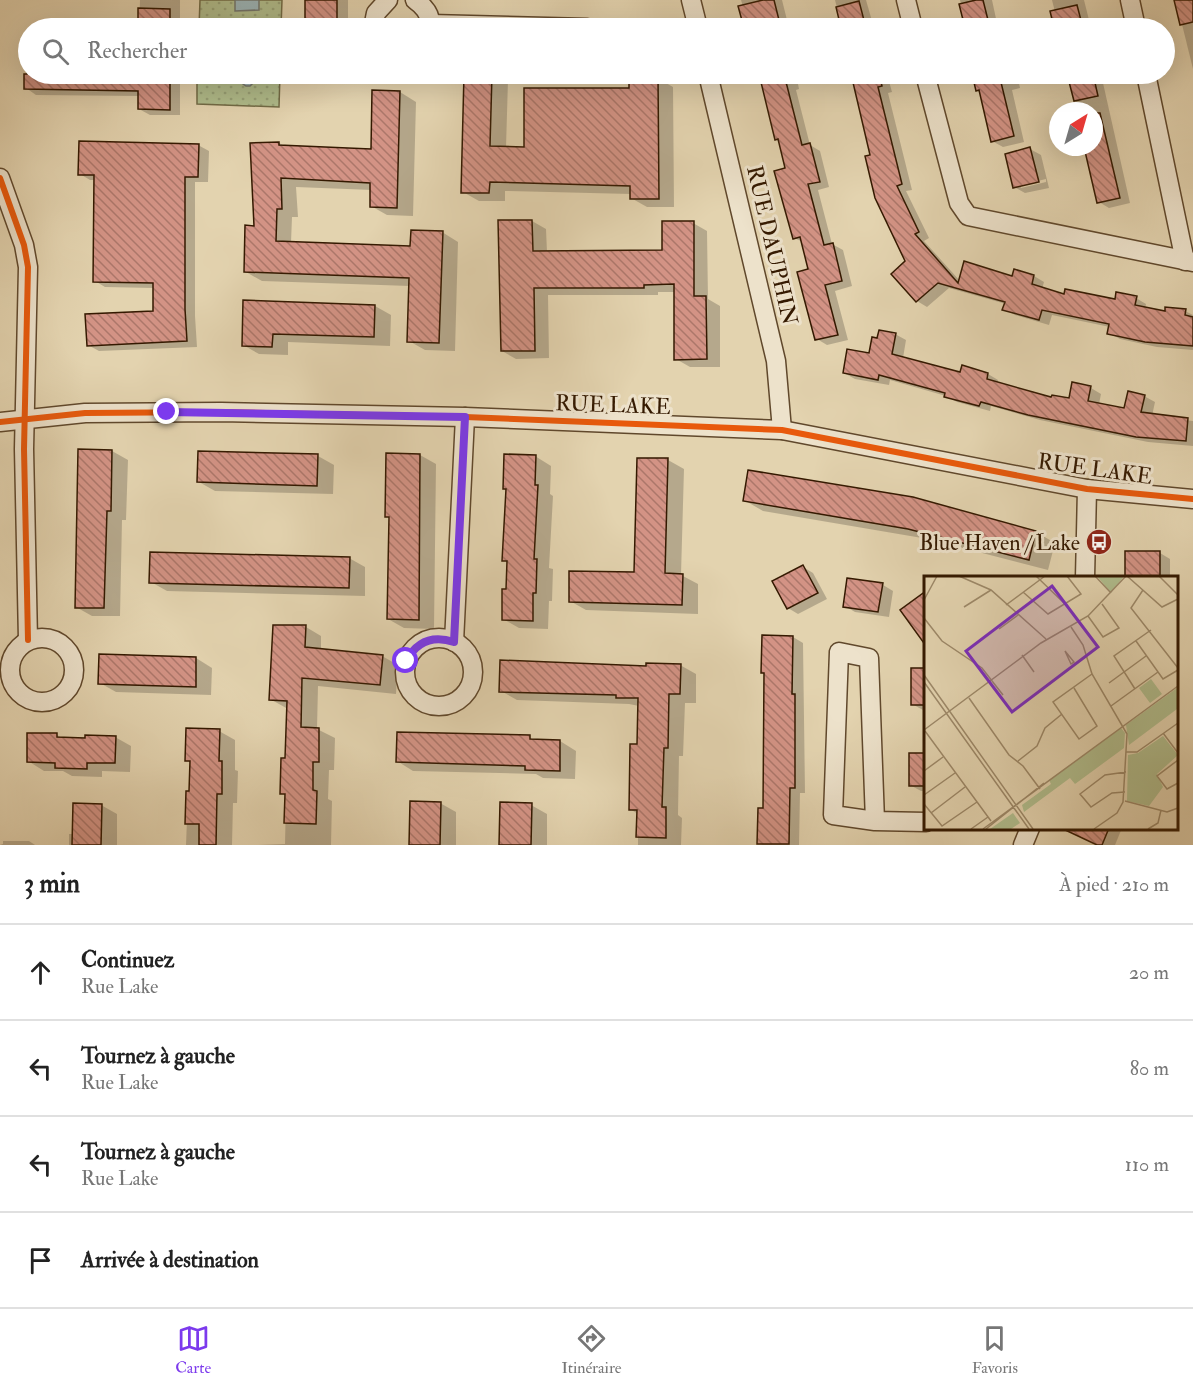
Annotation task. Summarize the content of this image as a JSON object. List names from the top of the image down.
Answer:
{
  "streets": {
    "street": ["RUE DAUPHIN", "RUE LAKE"]
  },
  "crossings": [
    ["RUE DAUPHIN", "RUE LAKE"]
  ],
  "places": {
    "bus stop": ["Blue Haven / Lake"]
  },
  "north": "top right",
  "page": {
    "search": "Rechercher",
    "heading": ["3 min", "À pied · 210 m"],
    "list": [
      ["Continuez", "Rue Lake", "20 m"],
      ["Tournez à gauche", "Rue Lake", "80 m"],
      ["Tournez à gauche", "Rue Lake", "110 m"],
      "Arrivée à destination"
    ],
    "nav": ["Carte", "Itinéraire", "Favoris"]
  }
}
